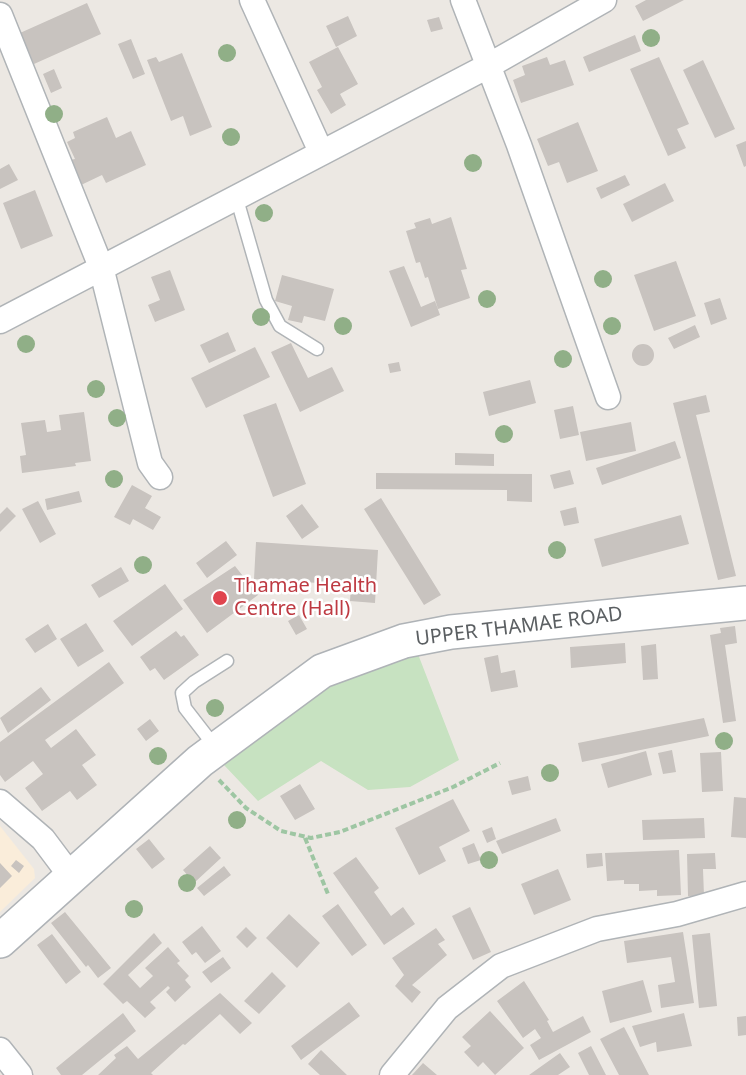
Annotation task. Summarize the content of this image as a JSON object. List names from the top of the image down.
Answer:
{
  "streets": {
    "street": ["UPPER THAMAE ROAD"]
  },
  "places": ["Thamae Health Centre (Hall)"]
}
